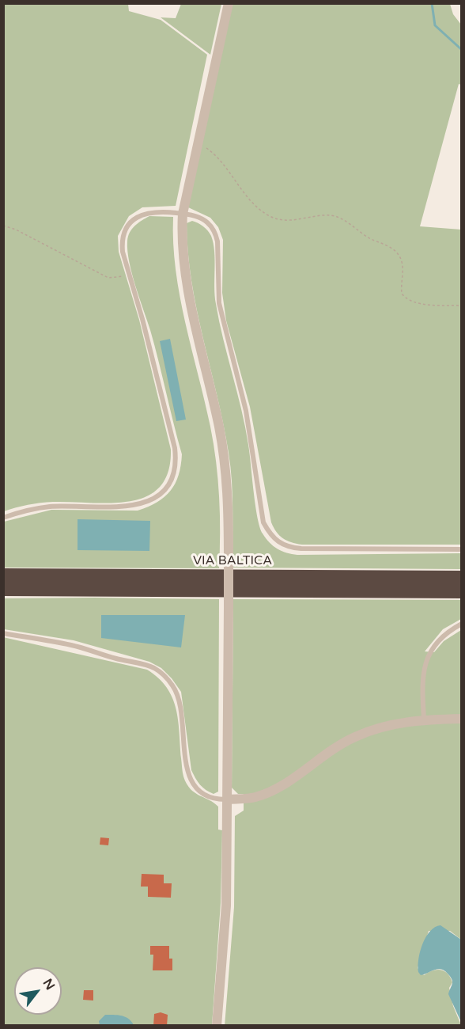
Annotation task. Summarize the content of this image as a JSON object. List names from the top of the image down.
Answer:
{
  "streets": {
    "highway": ["VIA BALTICA"]
  },
  "north": "top right"
}
